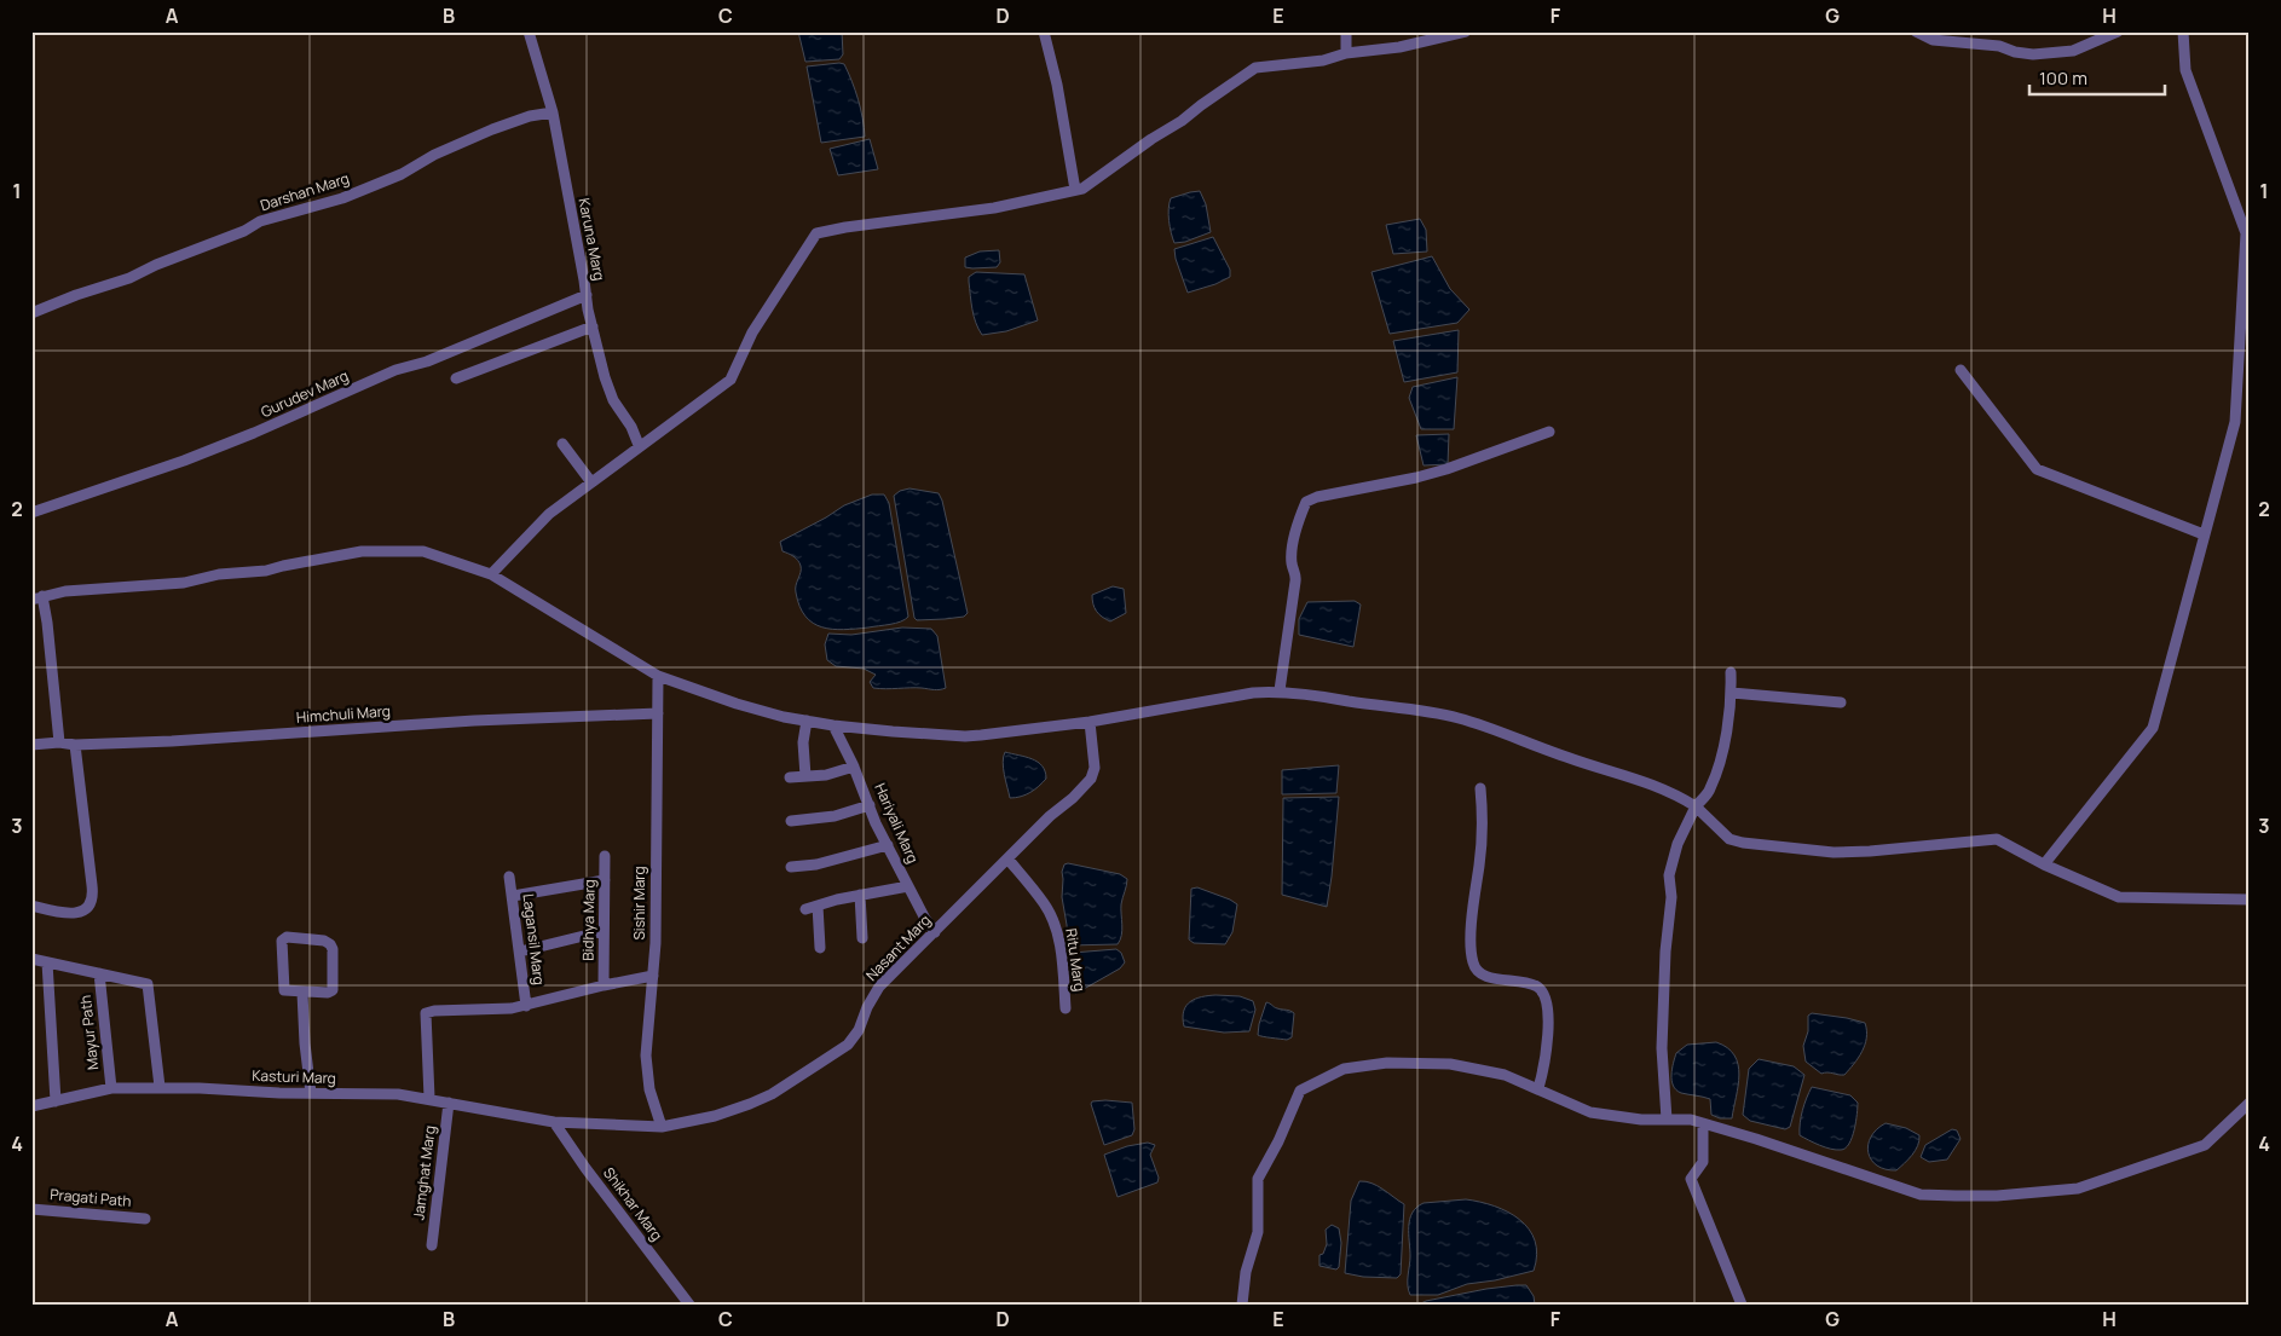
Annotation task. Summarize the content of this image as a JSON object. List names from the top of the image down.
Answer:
{
  "streets": {
    "street": [
      "Darshan Marg",
      "Karuna Marg",
      "Gurudev Marg",
      "Himchuli Marg",
      "Hariyali Marg",
      "Sishir Marg",
      "Bidhya Marg",
      "Lagansil Marg",
      "Nasant Marg",
      "Ritu Marg",
      "Mayur Path",
      "Kasturi Marg",
      "Jamghat Marg",
      "Pragati Path",
      "Shikhar Marg"
    ]
  },
  "crossings": [
    ["Darshan Marg", "Karuna Marg"],
    ["Karuna Marg", "Gurudev Marg"],
    ["Himchuli Marg", "Sishir Marg"],
    ["Hariyali Marg", "Nasant Marg"],
    ["Sishir Marg", "Nasant Marg"],
    ["Nasant Marg", "Ritu Marg"],
    ["Nasant Marg", "Kasturi Marg"],
    ["Nasant Marg", "Shikhar Marg"],
    ["Mayur Path", "Kasturi Marg"],
    ["Kasturi Marg", "Jamghat Marg"],
    ["Kasturi Marg", "Shikhar Marg"]
  ],
  "scale_bar": "100 m",
  "grid": {
    "columns": [
      "A",
      "B",
      "C",
      "D",
      "E",
      "F",
      "G",
      "H"
    ],
    "rows": [
      "1",
      "2",
      "3",
      "4"
    ]
  }
}
